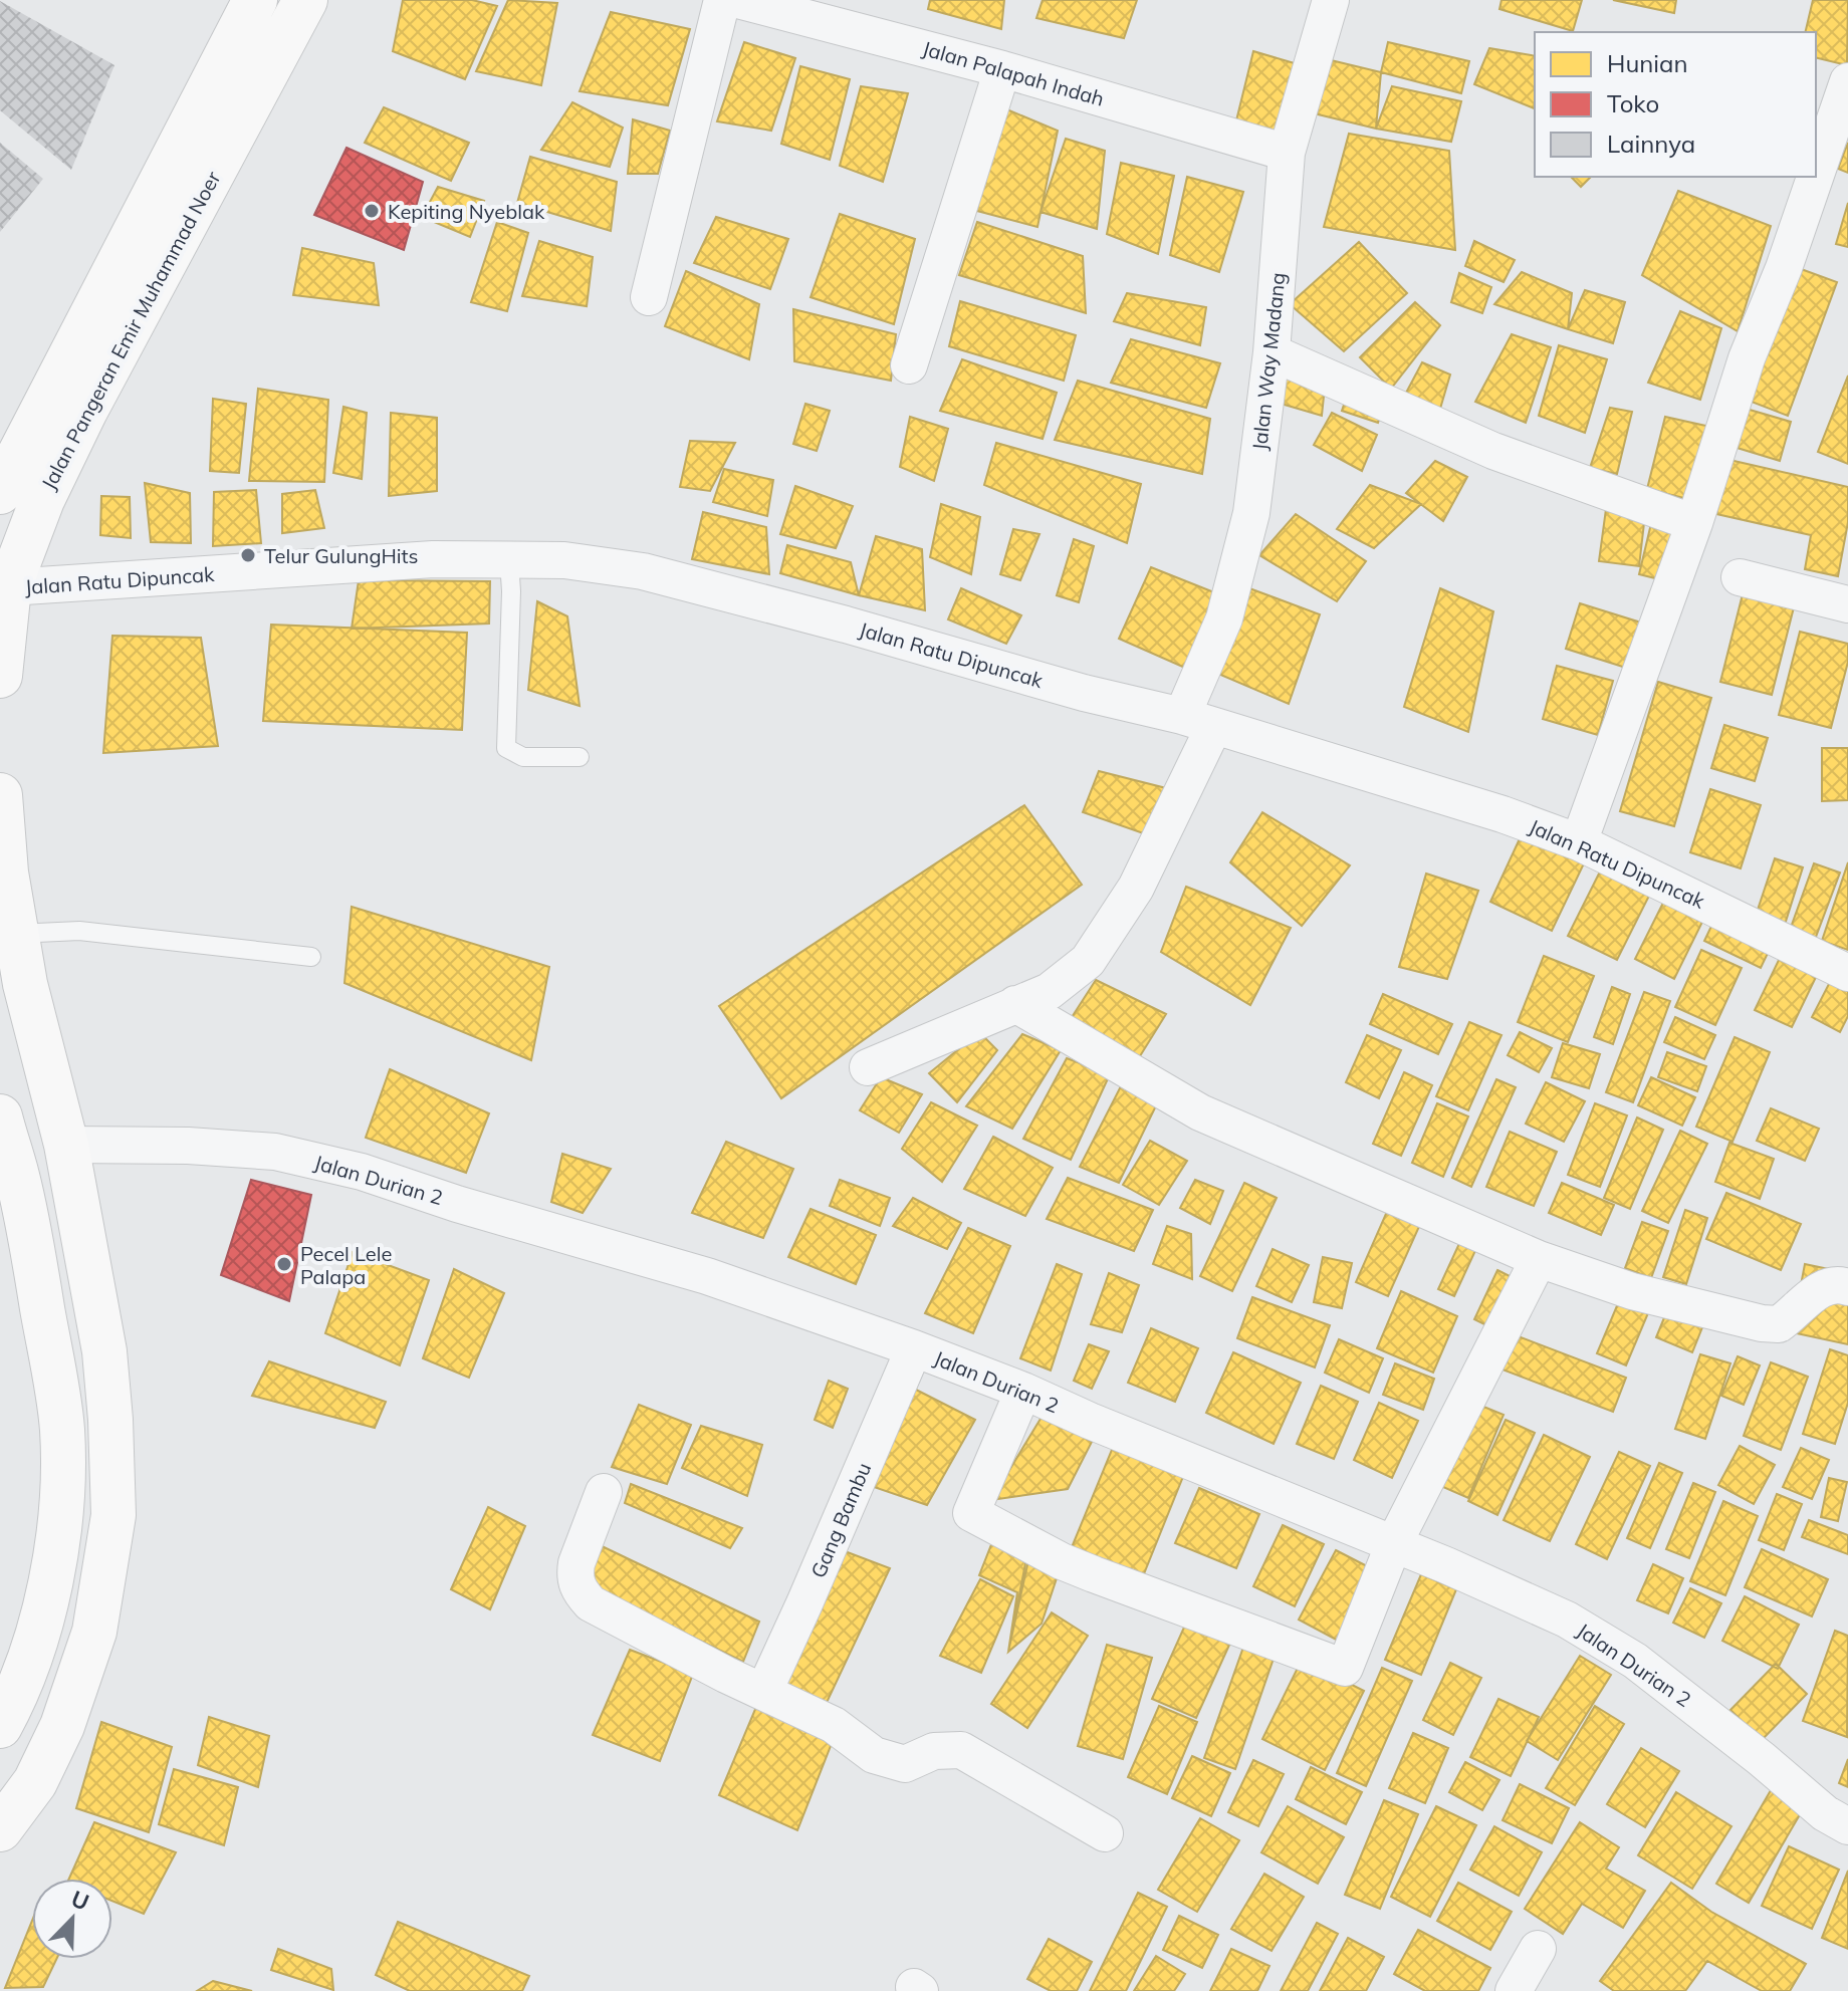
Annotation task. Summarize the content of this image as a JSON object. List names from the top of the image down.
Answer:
{
  "streets": {
    "main road": ["Jalan Pangeran Emir Muhammad Noer"],
    "street": [
      "Jalan Palapah Indah",
      "Jalan Way Madang",
      "Jalan Ratu Dipuncak",
      "Jalan Durian 2",
      "Gang Bambu"
    ]
  },
  "crossings": [
    ["Jalan Palapah Indah", "Jalan Way Madang"],
    ["Jalan Pangeran Emir Muhammad Noer", "Jalan Ratu Dipuncak"],
    ["Jalan Way Madang", "Jalan Ratu Dipuncak"],
    ["Jalan Durian 2", "Gang Bambu"]
  ],
  "places": ["Kepiting Nyeblak", "Telur GulungHits", "Pecel Lele Palapa"],
  "legend": ["Hunian", "Toko", "Lainnya"],
  "north": "top right"
}
